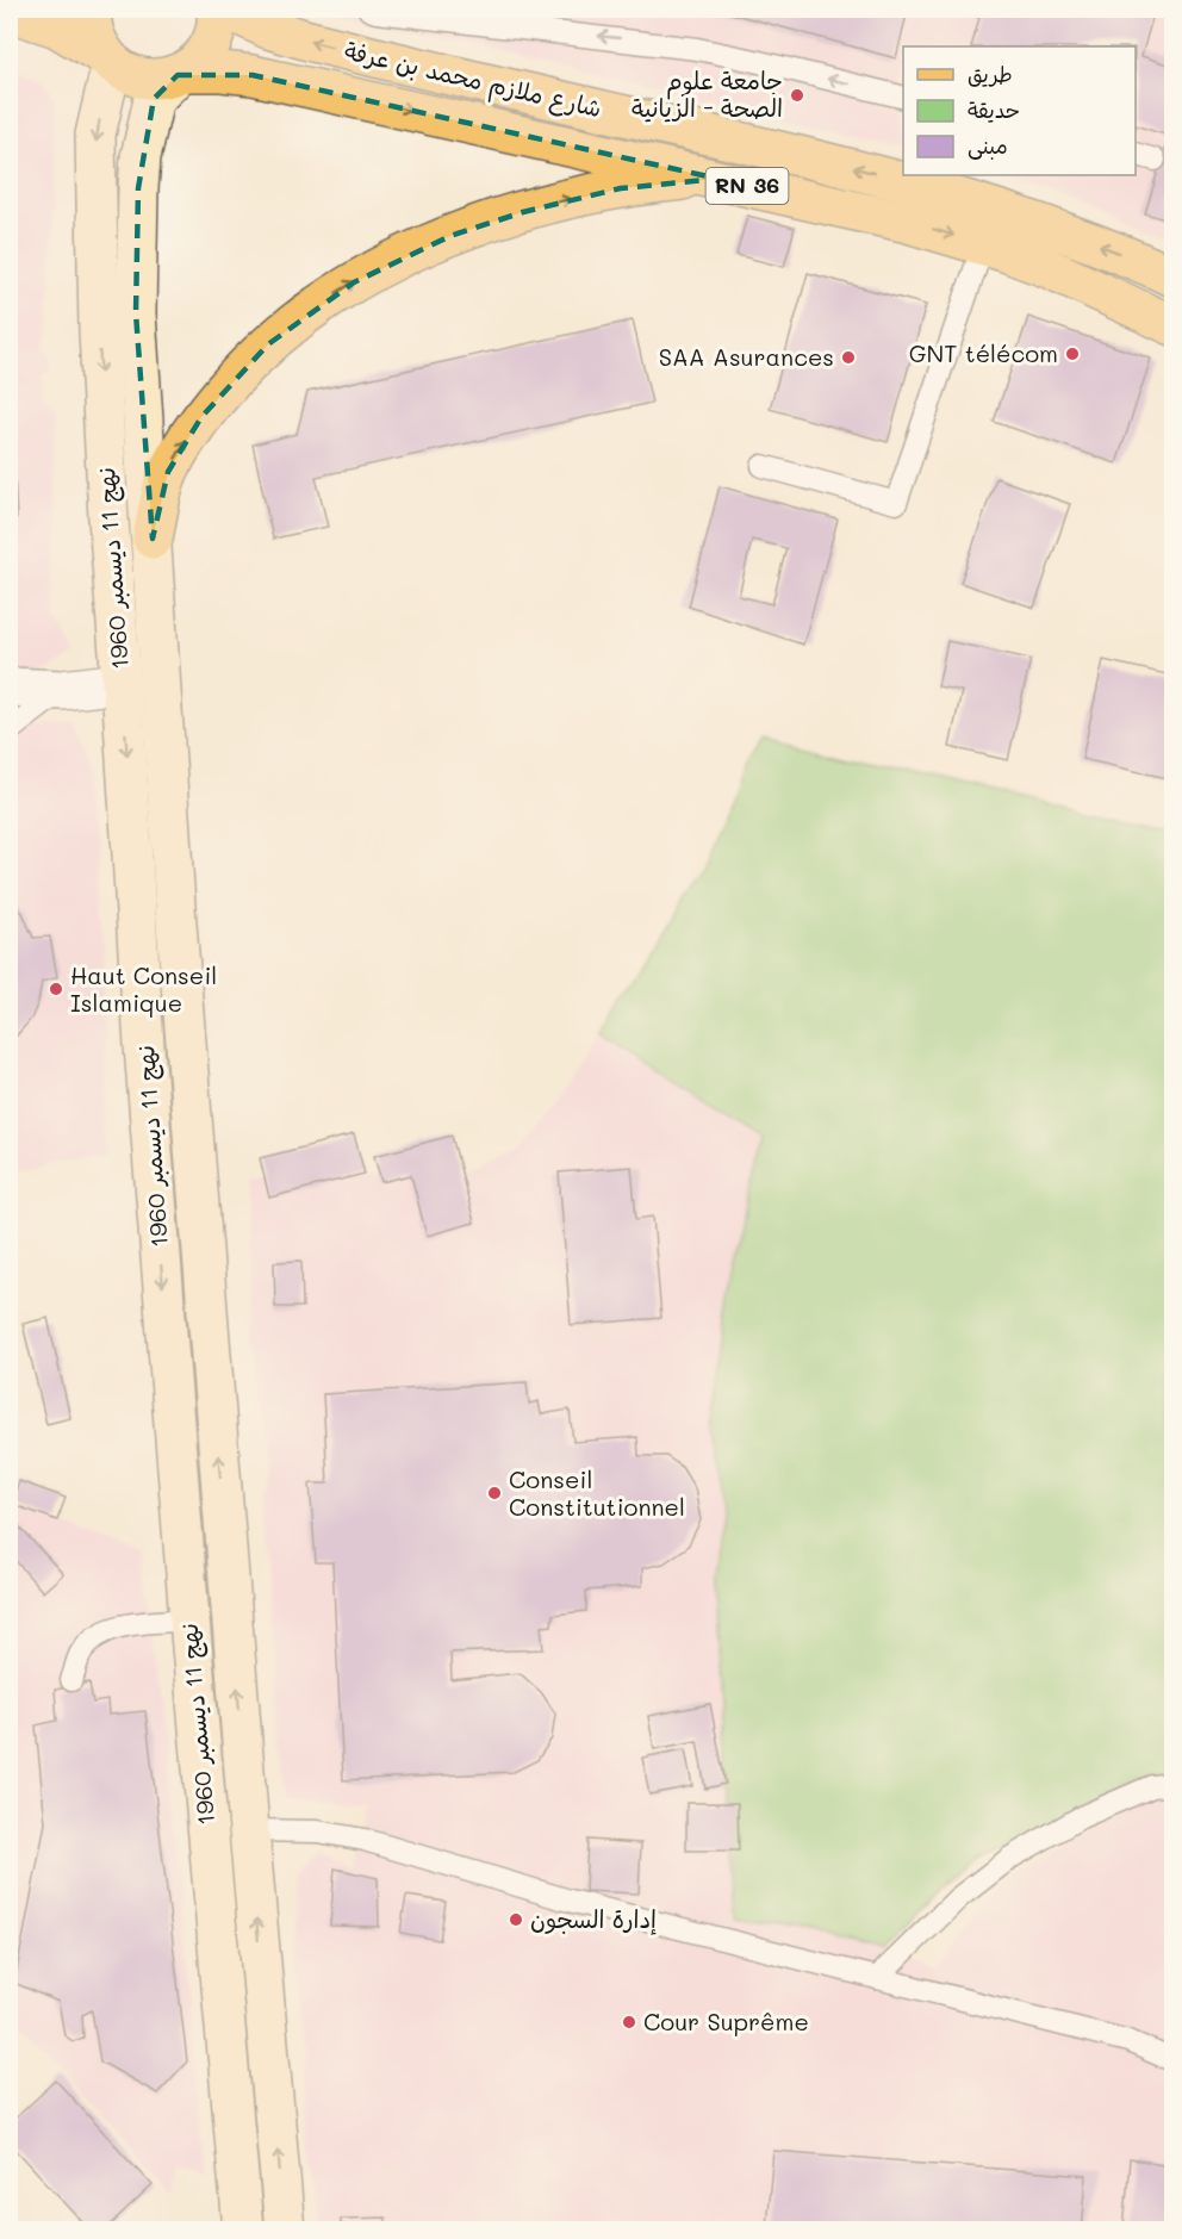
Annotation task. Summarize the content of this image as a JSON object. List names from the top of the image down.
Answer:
{
  "streets": {
    "main road": ["شارع ملازم محمد بن عرفة", "RN 36", "نهج 11 ديسمبر 1960"]
  },
  "crossings": [
    ["شارع ملازم محمد بن عرفة", "نهج 11 ديسمبر 1960"]
  ],
  "places": [
    "جامعة علوم الصحة - الزيانية",
    "GNT télécom",
    "SAA Asurances",
    "Haut Conseil Islamique",
    "Conseil Constitutionnel",
    "إدارة السجون",
    "Cour Suprême"
  ],
  "legend": ["طريق", "حديقة", "مبنى"]
}
